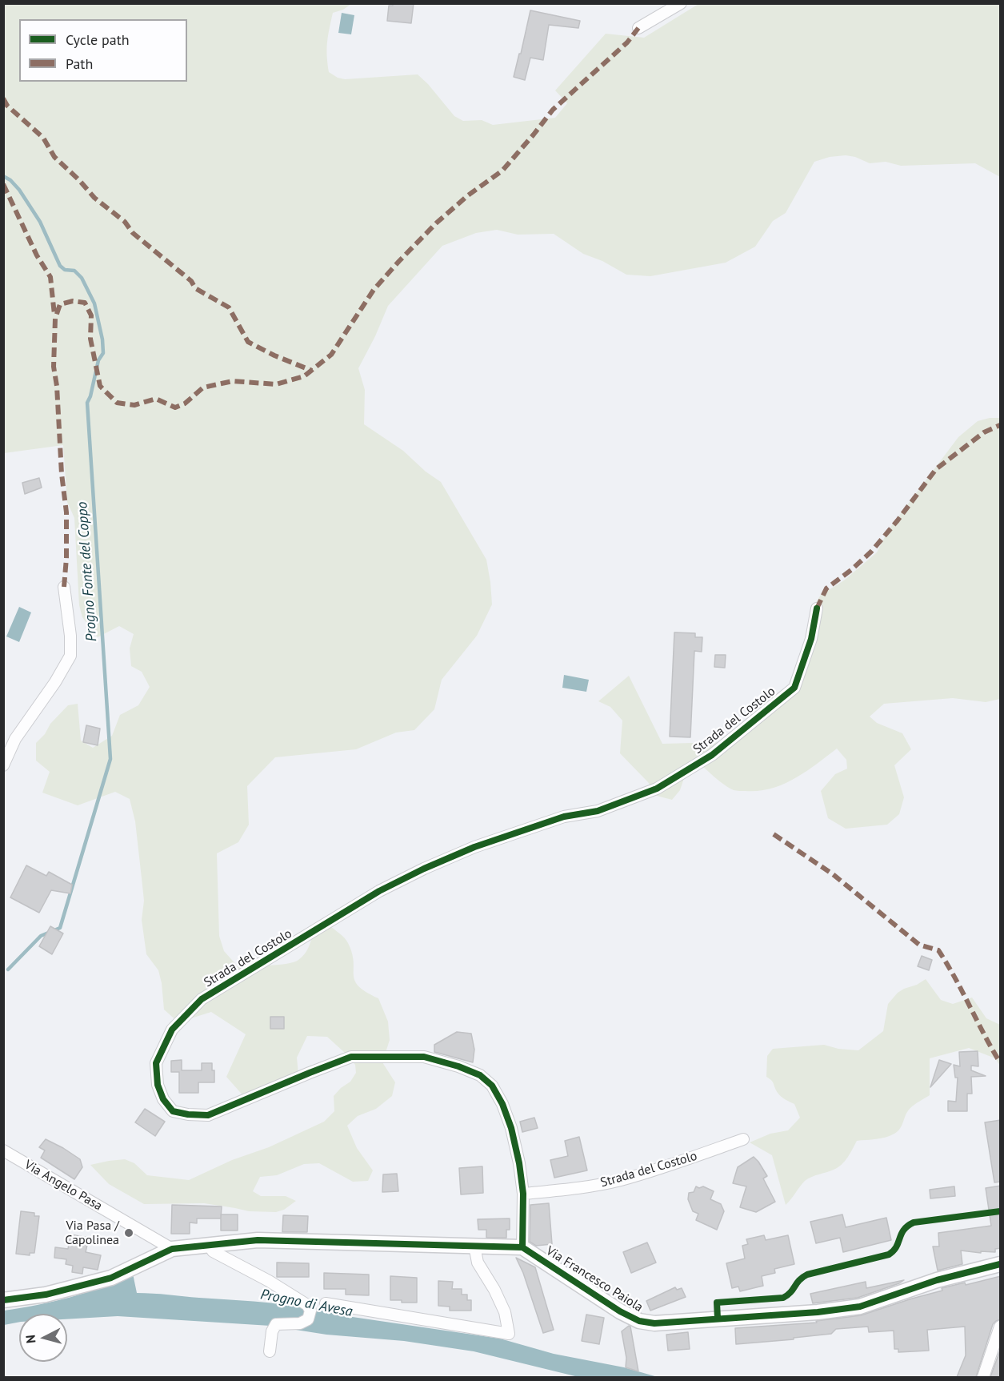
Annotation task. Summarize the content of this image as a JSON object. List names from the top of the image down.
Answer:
{
  "streets": {
    "street": ["Strada del Costolo", "Via Angelo Pasa", "Via Francesco Paiola"]
  },
  "crossings": [
    ["Strada del Costolo", "Via Francesco Paiola"]
  ],
  "water": ["Progno Fonte del Coppo", "Progno di Avesa"],
  "places": ["Via Pasa / Capolinea"],
  "legend": ["Cycle path", "Path"],
  "north": "left"
}
